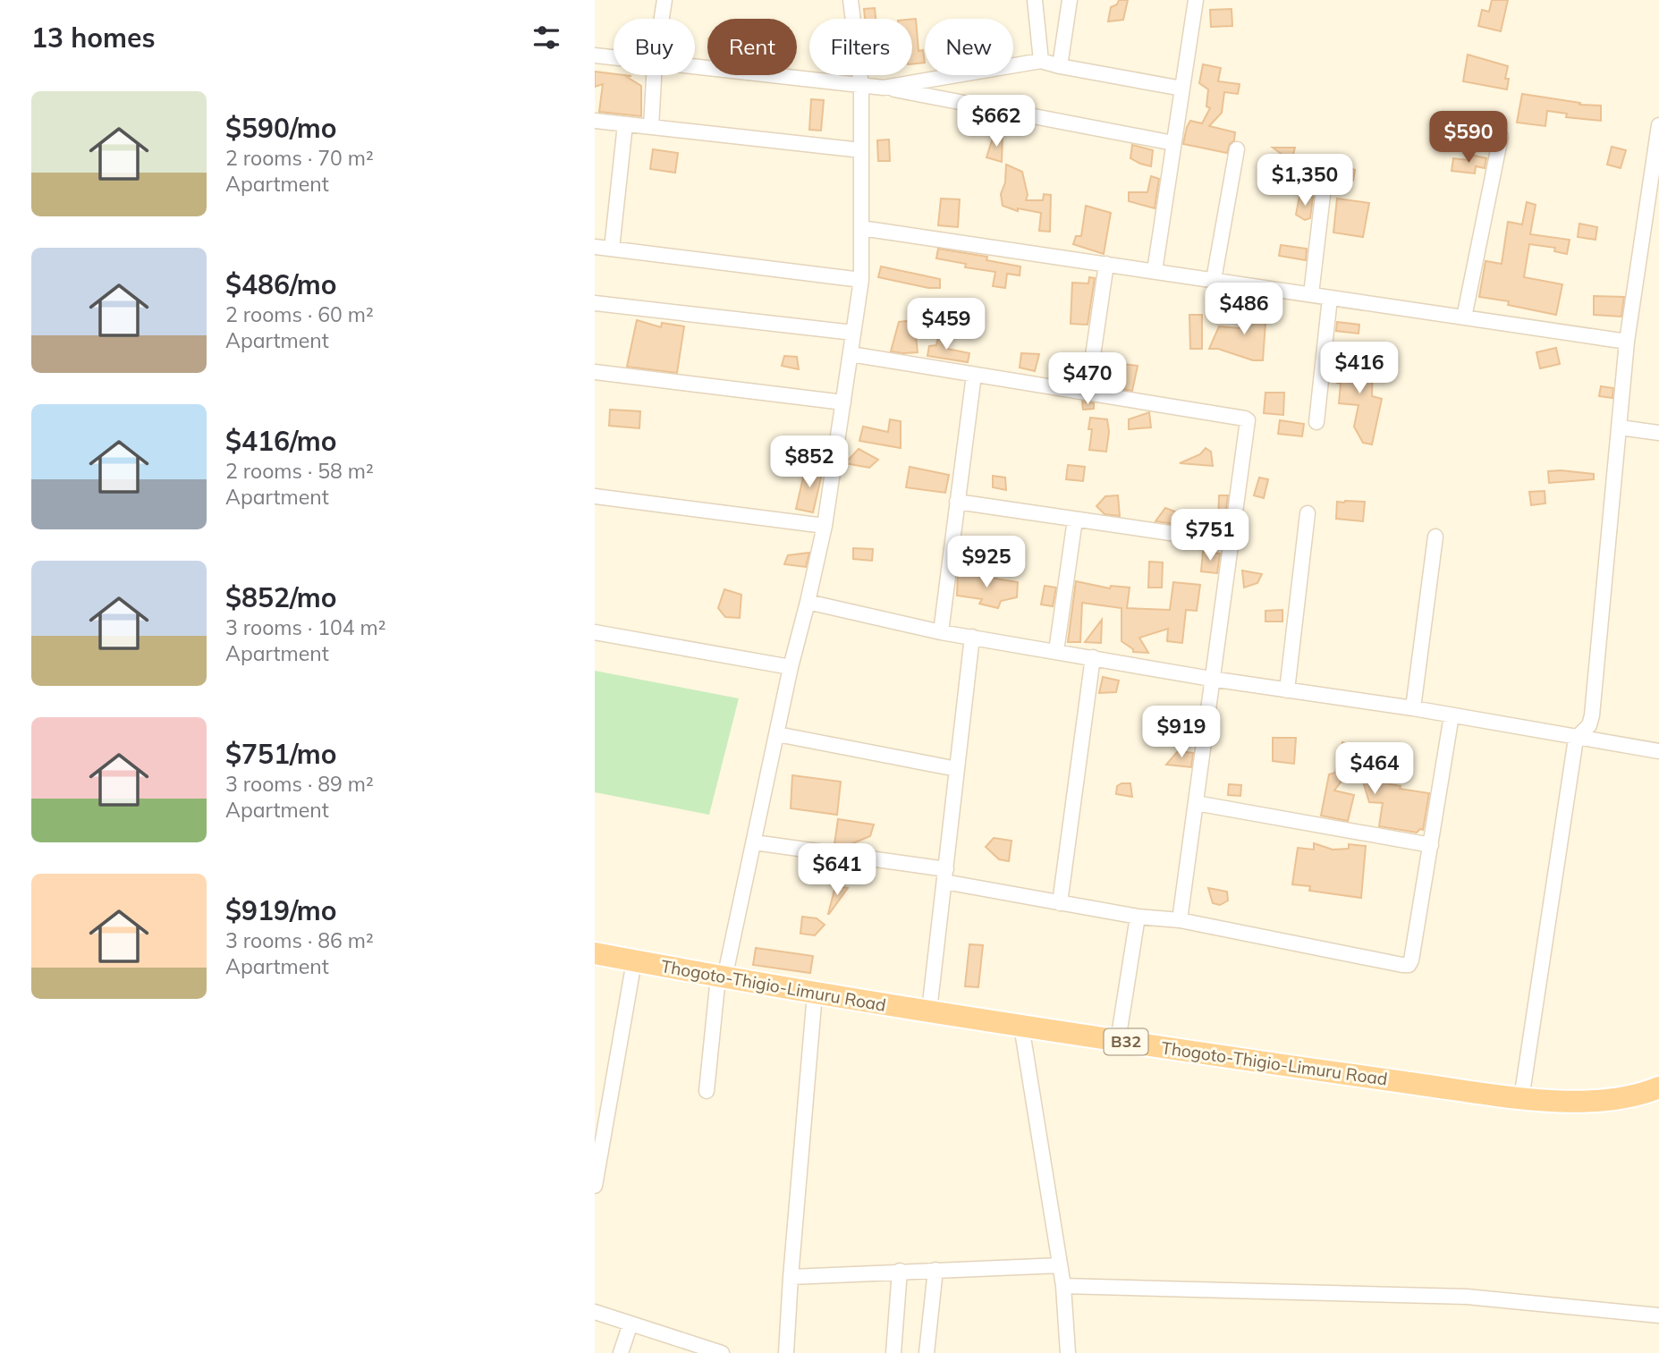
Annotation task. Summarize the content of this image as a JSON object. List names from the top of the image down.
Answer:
{
  "streets": {
    "highway": ["Thogoto-Thigio-Limuru Road", "B32"]
  },
  "page": {
    "heading": "13 homes",
    "chip": [
      "Buy",
      "Rent",
      "Filters",
      "New"
    ],
    "list": [
      {
        "name": "$590/mo",
        "note": "2 rooms · 70 m² · Apartment"
      },
      {
        "name": "$486/mo",
        "note": "2 rooms · 60 m² · Apartment"
      },
      {
        "name": "$416/mo",
        "note": "2 rooms · 58 m² · Apartment"
      },
      {
        "name": "$852/mo",
        "note": "3 rooms · 104 m² · Apartment"
      },
      {
        "name": "$751/mo",
        "note": "3 rooms · 89 m² · Apartment"
      },
      {
        "name": "$919/mo",
        "note": "3 rooms · 86 m² · Apartment"
      }
    ],
    "price": [
      "$662",
      "$590",
      "$1,350",
      "$486",
      "$459",
      "$416",
      "$470",
      "$852",
      "$751",
      "$925",
      "$919",
      "$464",
      "$641"
    ]
  }
}
